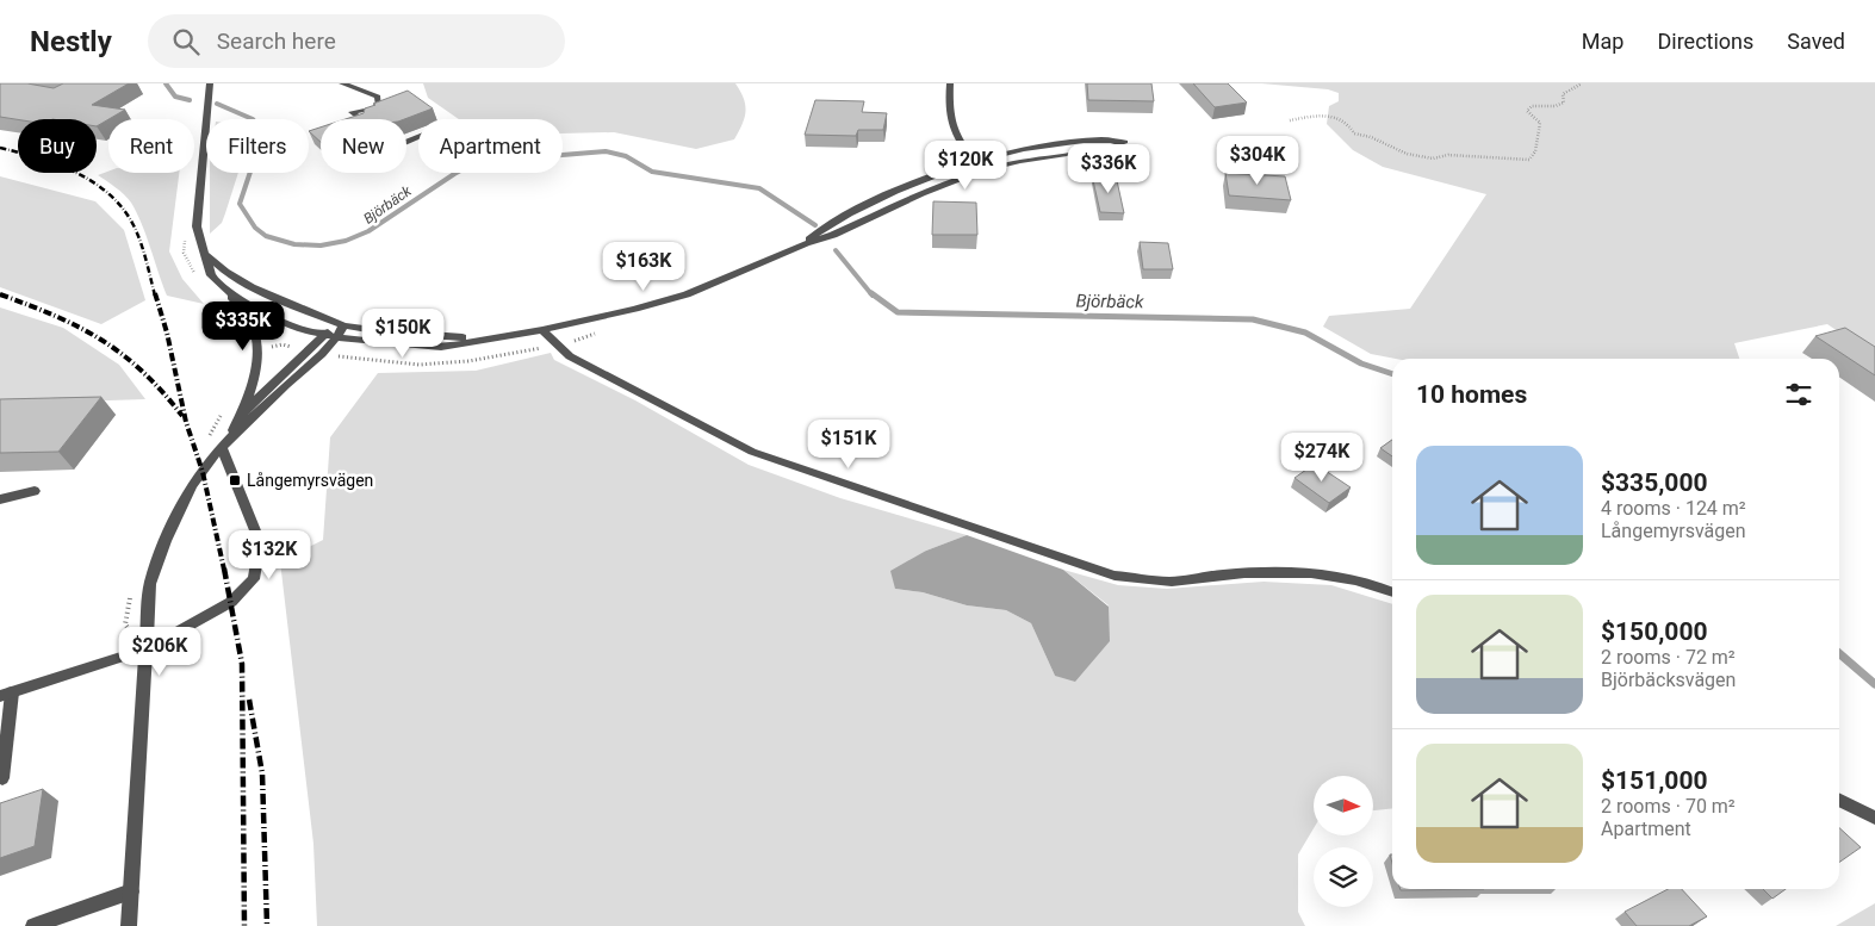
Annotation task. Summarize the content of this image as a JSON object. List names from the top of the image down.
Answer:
{
  "water": ["Björbäck"],
  "places": {
    "transit": ["Långemyrsvägen"]
  },
  "north": "right",
  "page": {
    "header": "Nestly",
    "search": "Search here",
    "nav": ["Map", "Directions", "Saved"],
    "chip": [
      "Buy",
      "Rent",
      "Filters",
      "New",
      "Apartment"
    ],
    "price": [
      "$304K",
      "$120K",
      "$336K",
      "$163K",
      "$335K",
      "$150K",
      "$151K",
      "$274K",
      "$132K",
      "$206K"
    ],
    "heading": "10 homes",
    "list": [
      {
        "name": "$335,000",
        "note": "4 rooms · 124 m² · Långemyrsvägen"
      },
      {
        "name": "$150,000",
        "note": "2 rooms · 72 m² · Björbäcksvägen"
      },
      {
        "name": "$151,000",
        "note": "2 rooms · 70 m² · Apartment"
      }
    ]
  }
}
